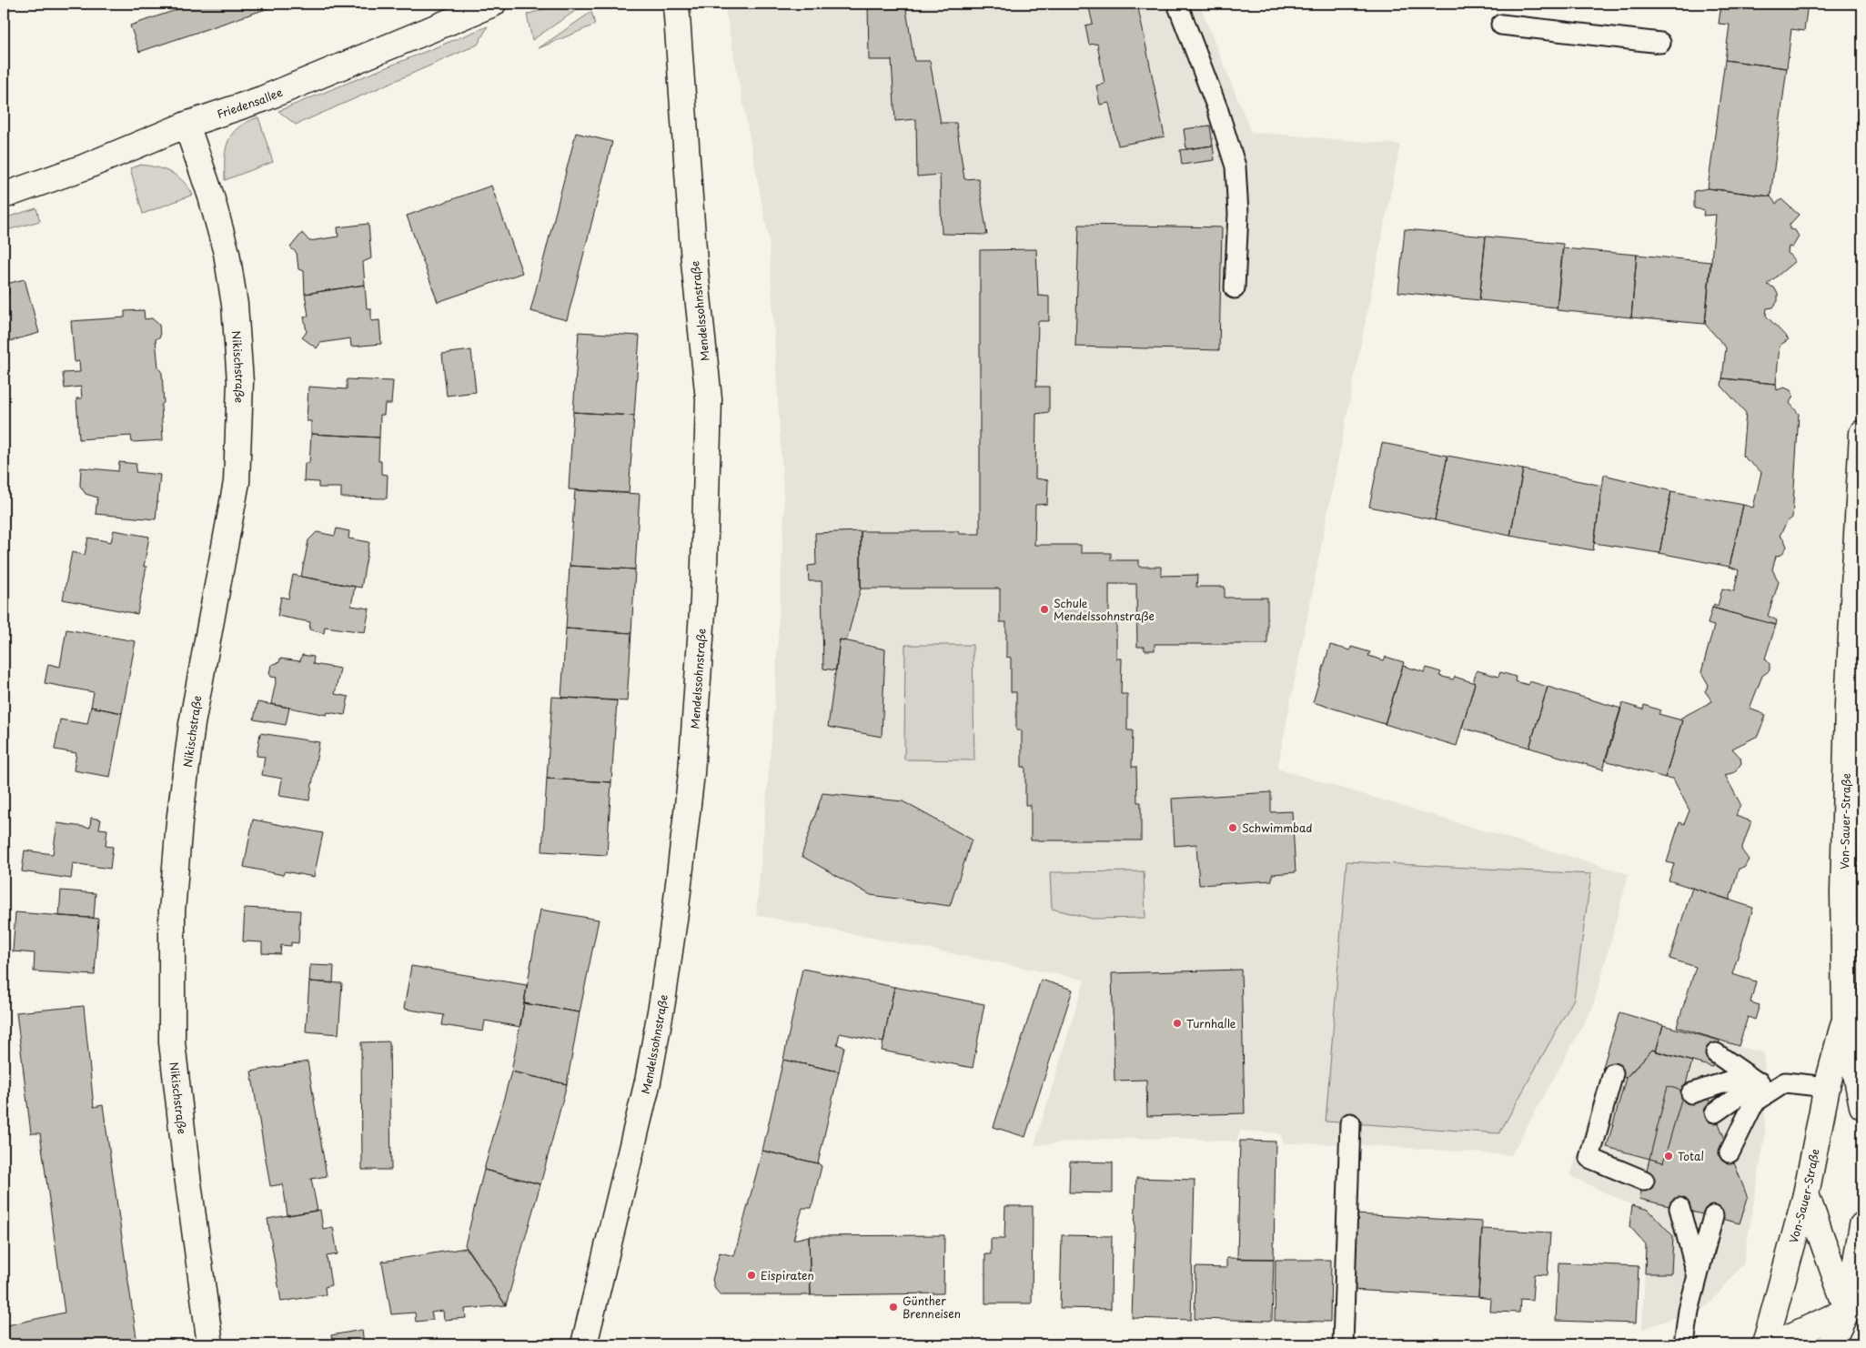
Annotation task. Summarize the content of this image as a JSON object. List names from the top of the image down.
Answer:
{
  "streets": {
    "street": [
      "Friedensallee",
      "Mendelssohnstraße",
      "Nikischstraße",
      "Von-Sauer-Straße"
    ]
  },
  "crossings": [
    ["Friedensallee", "Nikischstraße"]
  ],
  "places": [
    "Schule Mendelssohnstraße",
    "Schwimmbad",
    "Turnhalle",
    "Total",
    "Eispiraten",
    "Günther Brenneisen"
  ]
}
